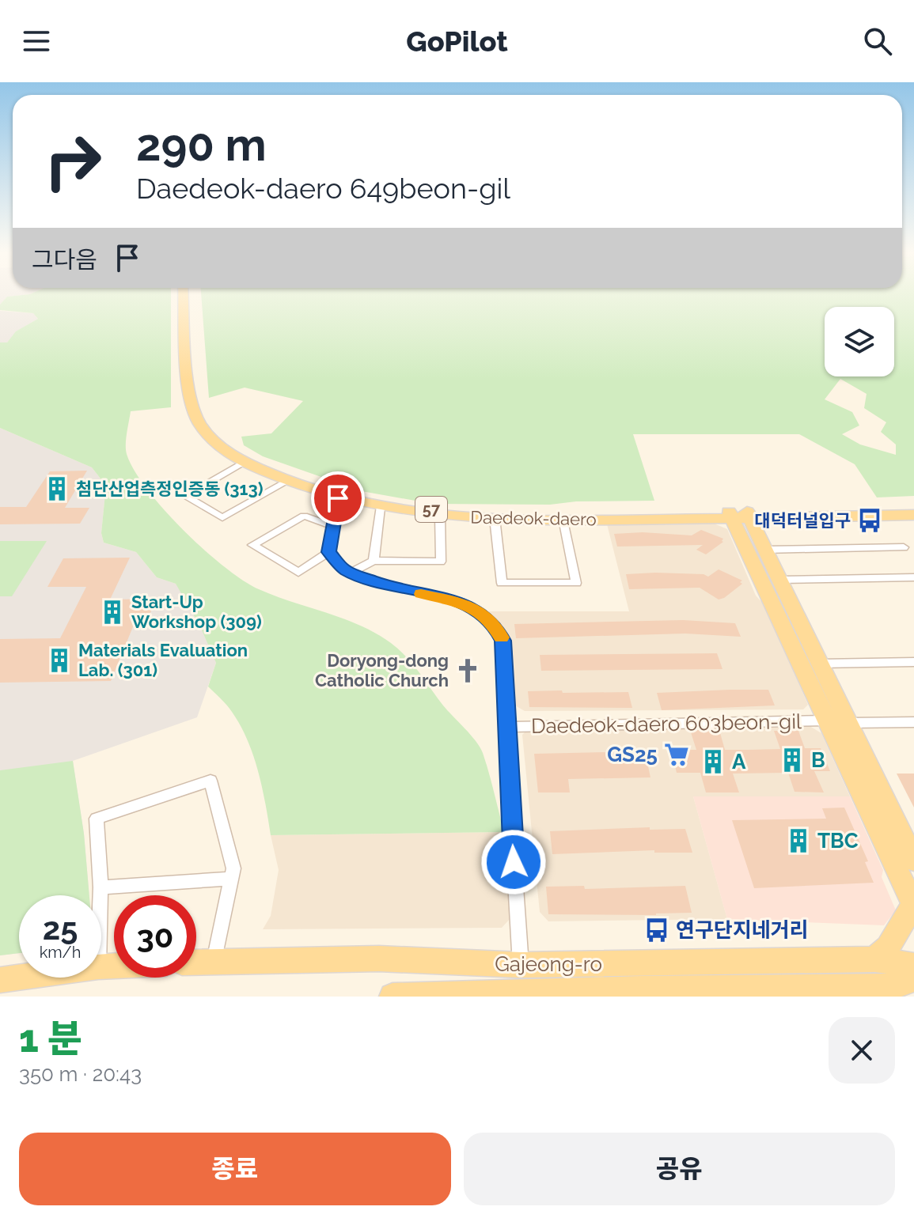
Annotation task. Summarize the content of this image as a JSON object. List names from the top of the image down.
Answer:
{
  "streets": {
    "main road": ["57", "Daedeok-daero", "Gajeong-ro"],
    "street": ["Daedeok-daero 603beon-gil"]
  },
  "places": {
    "building": [
      "첨단산업측정인증동 (313)",
      "Start-Up Workshop (309)",
      "Materials Evaluation Lab. (301)",
      "B",
      "A",
      "TBC"
    ],
    "bus stop": ["대덕터널입구", "연구단지네거리"],
    "church": ["Doryong-dong Catholic Church"],
    "supermarket": ["GS25"]
  },
  "page": {
    "header": "GoPilot",
    "turn": ["290 m", "Daedeok-daero 649beon-gil"],
    "then": "그다음",
    "speed": "25 km/h",
    "limit": "30",
    "heading": ["1 분", "350 m · 20:43"],
    "buttons": ["종료", "공유"]
  }
}
